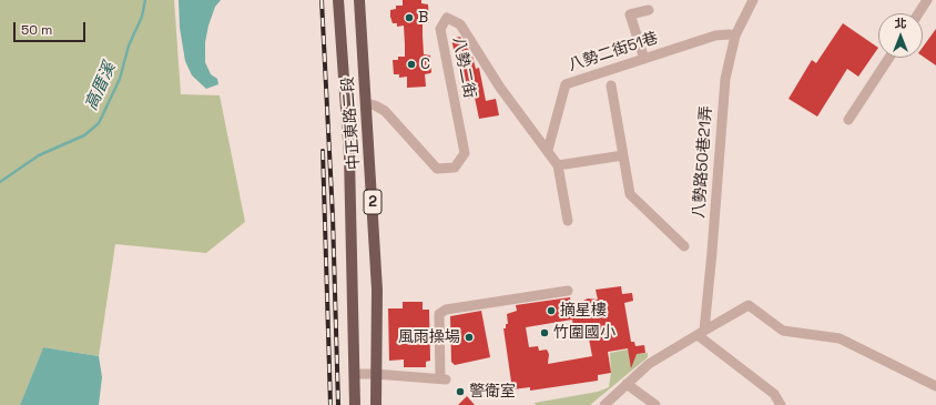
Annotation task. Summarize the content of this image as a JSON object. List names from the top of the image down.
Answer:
{
  "streets": {
    "main road": ["中正東路二段", "2"],
    "street": ["八勢二街51巷", "八勢二街", "八勢路50巷21弄"]
  },
  "crossings": [
    ["八勢二街51巷", "八勢二街"],
    ["八勢二街51巷", "八勢路50巷21弄"],
    ["八勢二街", "中正東路二段"]
  ],
  "water": ["高厝溪"],
  "places": [
    "B",
    "C",
    "摘星樓",
    "竹圍國小",
    "風雨操場",
    "警衛室"
  ],
  "scale_bar": "50 m",
  "north": "top"
}
